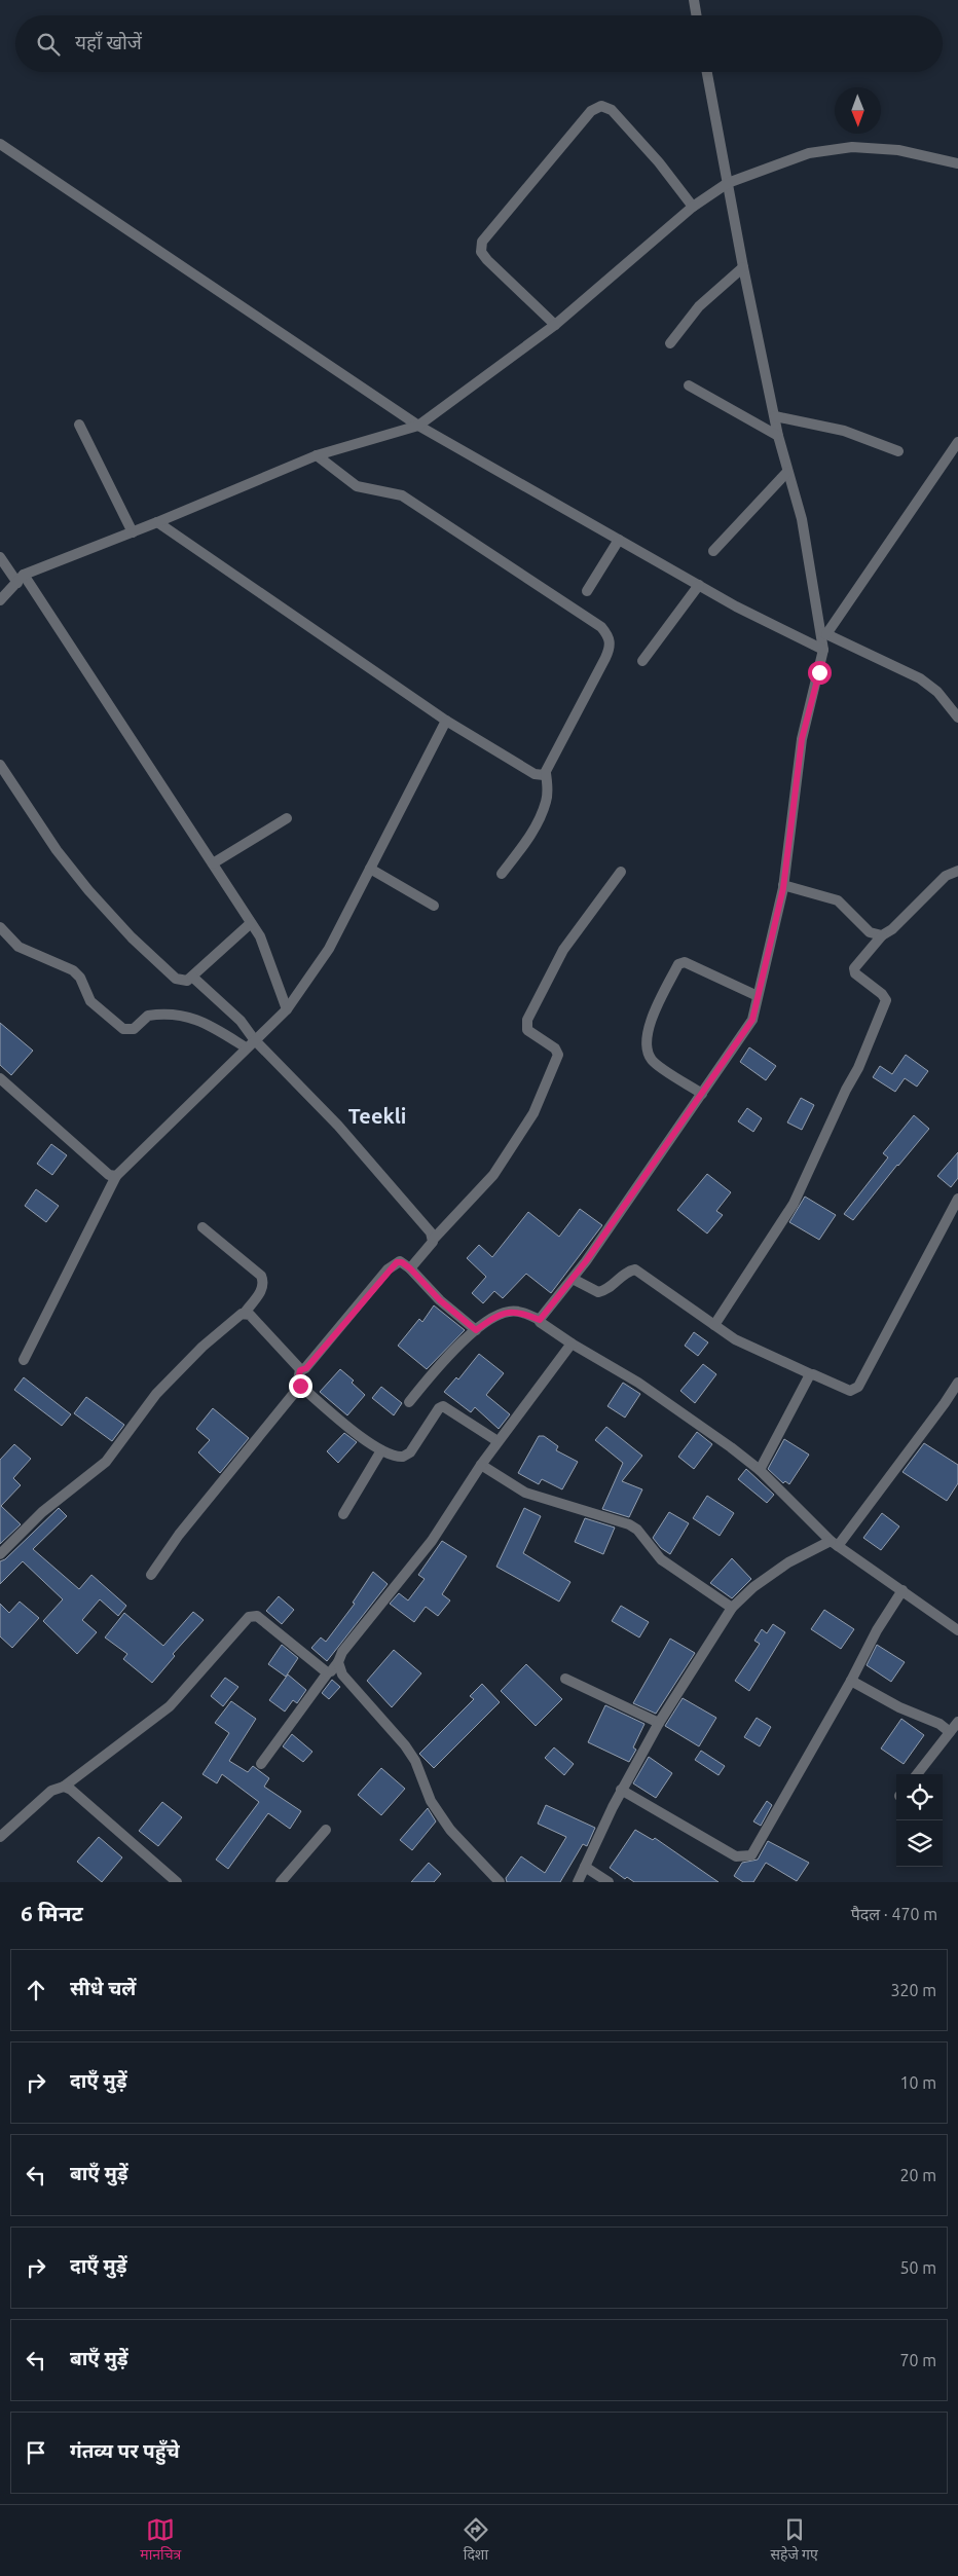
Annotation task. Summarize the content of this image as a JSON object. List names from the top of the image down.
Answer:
{
  "districts": ["Teekli"],
  "north": "bottom",
  "page": {
    "search": "यहाँ खोजें",
    "heading": ["6 मिनट", "पैदल · 470 m"],
    "list": [
      ["सीधे चलें", "320 m"],
      ["दाएँ मुड़ें", "10 m"],
      ["बाएँ मुड़ें", "20 m"],
      ["दाएँ मुड़ें", "50 m"],
      ["बाएँ मुड़ें", "70 m"],
      "गंतव्य पर पहुँचे"
    ],
    "nav": ["मानचित्र", "दिशा", "सहेजे गए"]
  }
}
